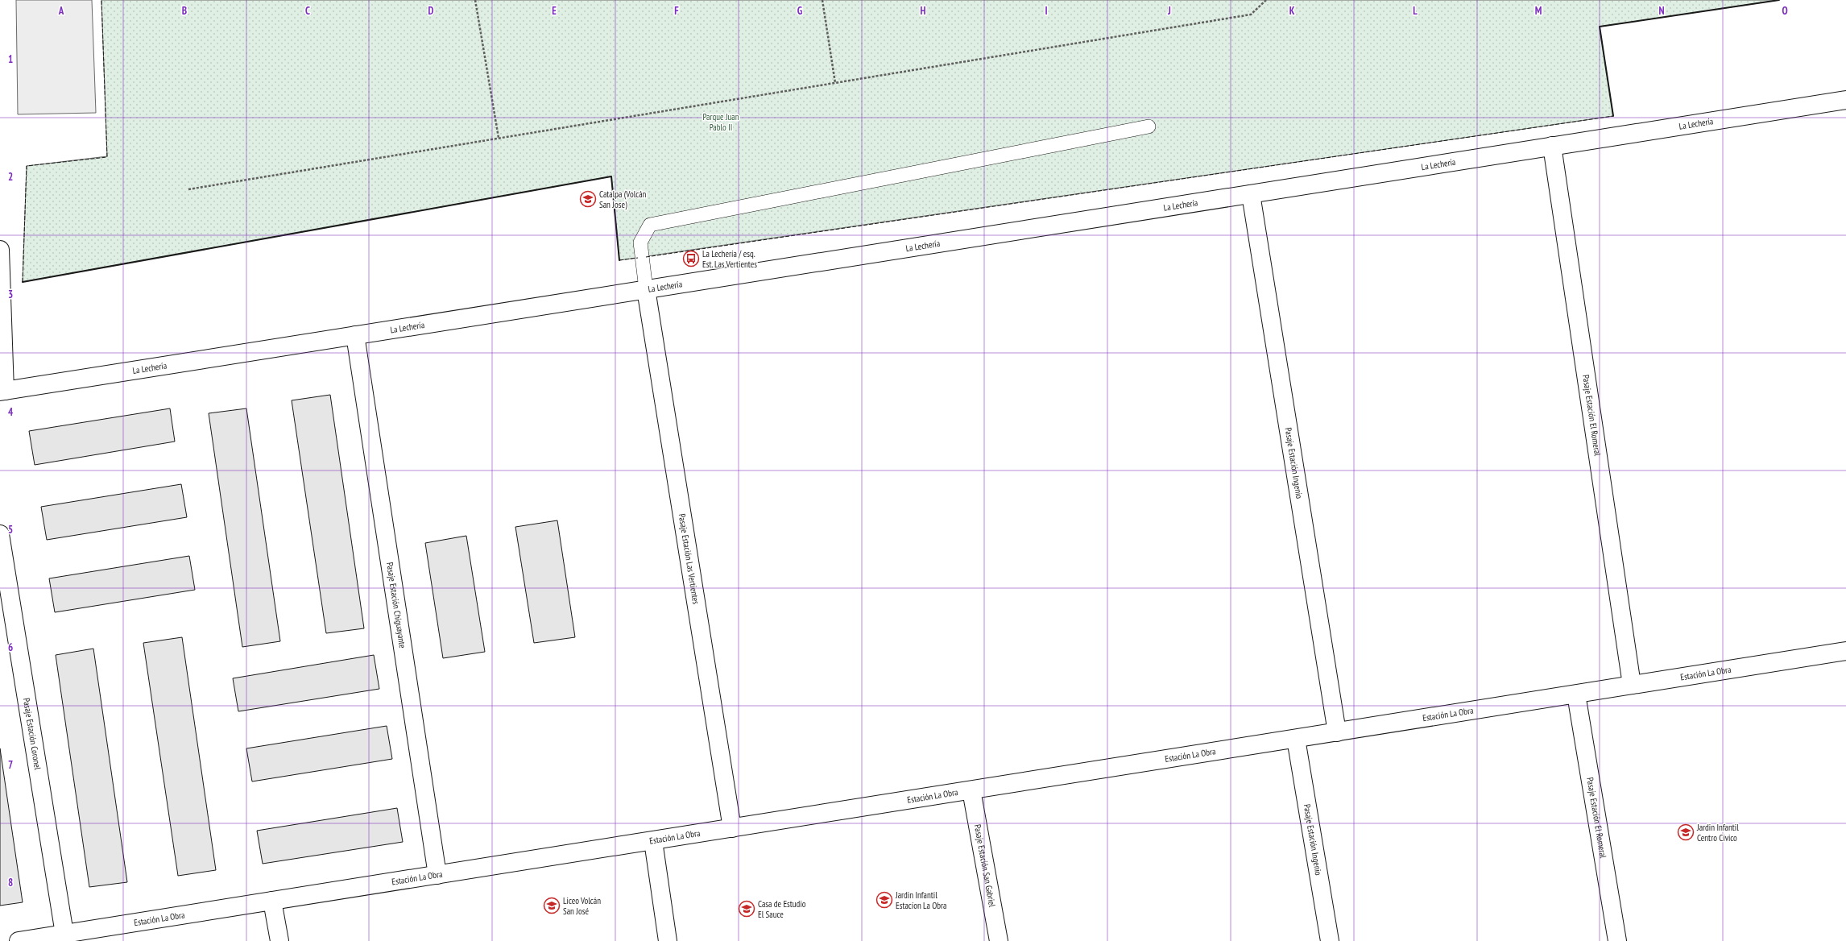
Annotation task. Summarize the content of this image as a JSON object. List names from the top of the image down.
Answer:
{
  "streets": {
    "street": [
      "La Lechería",
      "Pasaje Estación El Romeral",
      "Pasaje Estación Ingenio",
      "Pasaje Estación Las Vertientes",
      "Pasaje Estación Chiguayante",
      "Estación La Obra",
      "Pasaje Estación Coronel",
      "Pasaje Estación San Gabriel"
    ]
  },
  "crossings": [
    ["La Lechería", "Pasaje Estación El Romeral"],
    ["La Lechería", "Pasaje Estación Ingenio"],
    ["La Lechería", "Pasaje Estación Las Vertientes"],
    ["La Lechería", "Pasaje Estación Chiguayante"],
    ["Pasaje Estación El Romeral", "Estación La Obra"],
    ["Pasaje Estación Ingenio", "Estación La Obra"],
    ["Pasaje Estación Las Vertientes", "Estación La Obra"],
    ["Pasaje Estación Chiguayante", "Estación La Obra"],
    ["Estación La Obra", "Pasaje Estación Coronel"],
    ["Estación La Obra", "Pasaje Estación San Gabriel"]
  ],
  "parks": ["Parque Juan Pablo II"],
  "places": {
    "school or university": [
      "Catalpa (Volcán San Jose)",
      "Jardin Infantil Centro Civico",
      "Jardin Infantil Estacíon La Obra",
      "Liceo Volcán San José",
      "Casa de Estudio El Sauce"
    ],
    "bus stop": ["La Lechería / esq. Est. Las Vertientes"]
  },
  "grid": {
    "columns": [
      "A",
      "B",
      "C",
      "D",
      "E",
      "F",
      "G",
      "H",
      "I",
      "J",
      "K",
      "L",
      "M",
      "N",
      "O"
    ],
    "rows": [
      "1",
      "2",
      "3",
      "4",
      "5",
      "6",
      "7",
      "8"
    ]
  }
}
